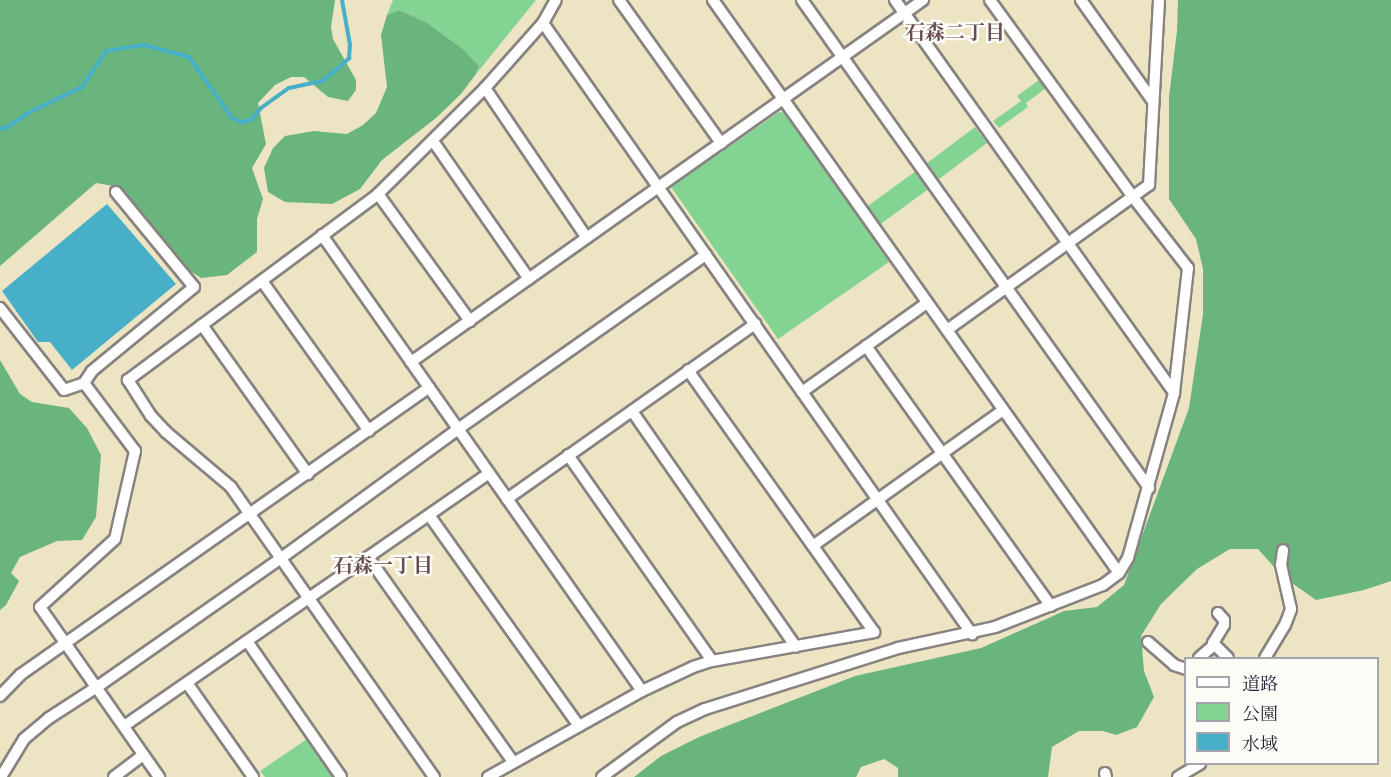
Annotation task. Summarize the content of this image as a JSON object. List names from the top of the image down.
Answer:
{
  "districts": ["石森二丁目", "石森一丁目"],
  "legend": ["道路", "公園", "水域"]
}
